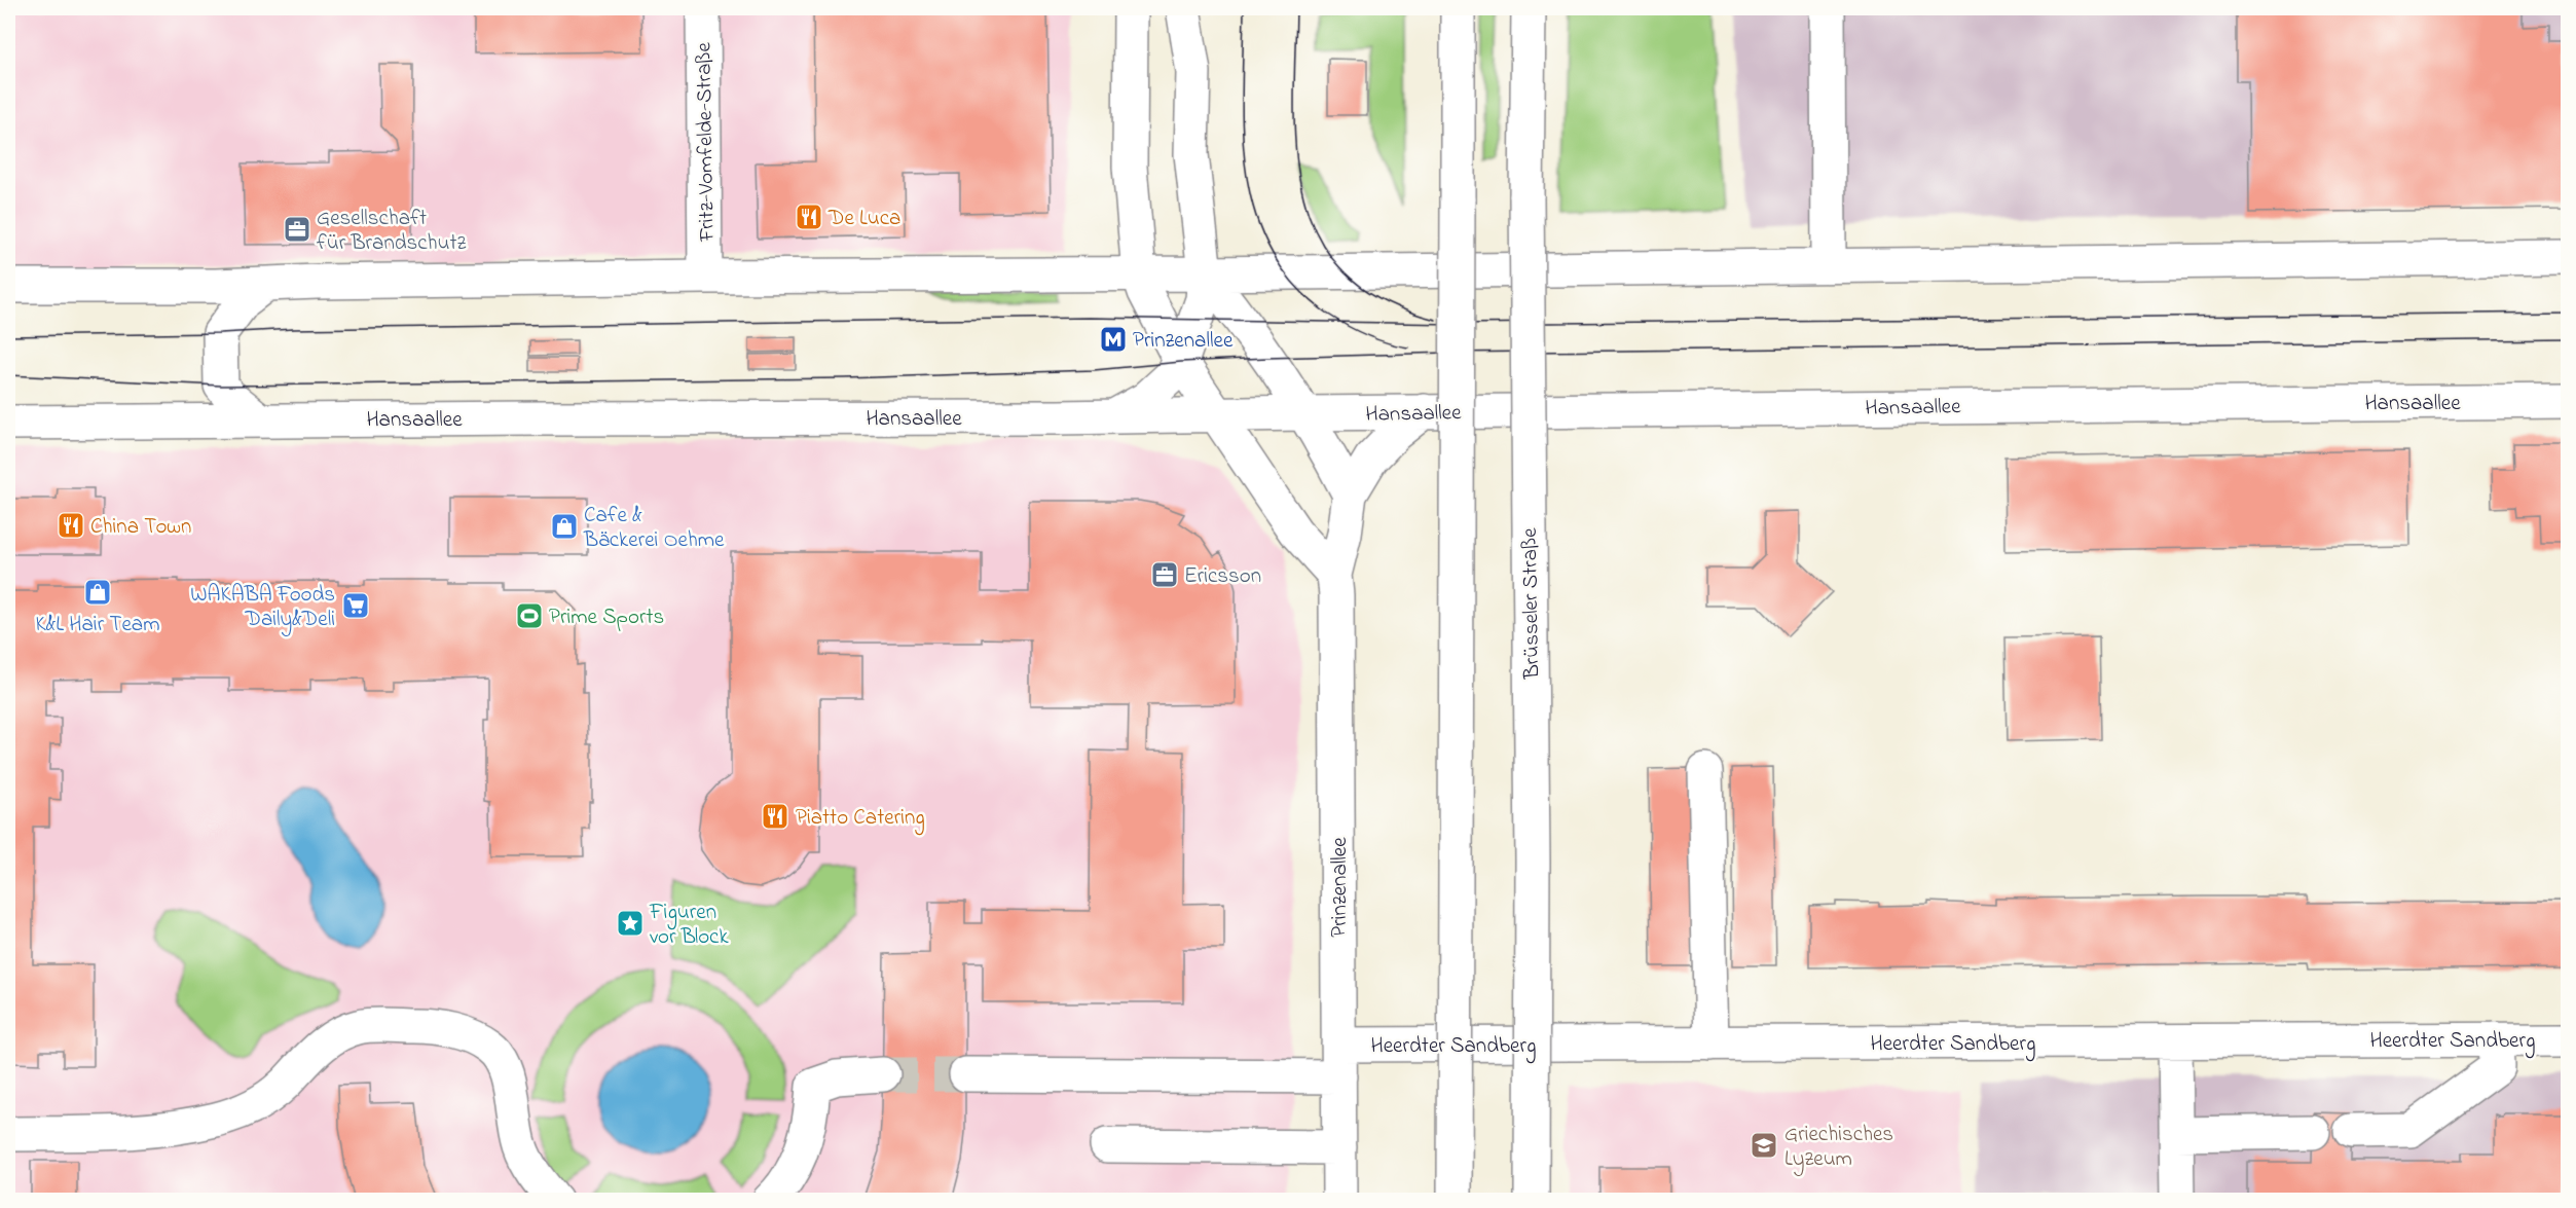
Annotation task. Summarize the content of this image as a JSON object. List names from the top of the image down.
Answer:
{
  "streets": {
    "main road": [
      "Fritz-Vomfelde-Straße",
      "Hansaallee",
      "Brüsseler Straße",
      "Prinzenallee",
      "Heerdter Sandberg"
    ]
  },
  "crossings": [
    ["Hansaallee", "Prinzenallee"],
    ["Prinzenallee", "Heerdter Sandberg"]
  ],
  "places": {
    "restaurant": ["De Luca", "China Town", "Piatto Catering"],
    "office": ["Gesellschaft für Brandschutz", "Ericsson"],
    "metro station": ["Prinzenallee"],
    "shop": ["Cafe & Bäckerei Oehme", "K&L Hair Team"],
    "supermarket": ["WAKABA Foods Daily&Deli"],
    "sports": ["Prime Sports"],
    "place": ["Figuren vor Block"],
    "school or university": ["Griechisches Lyzeum"]
  }
}
